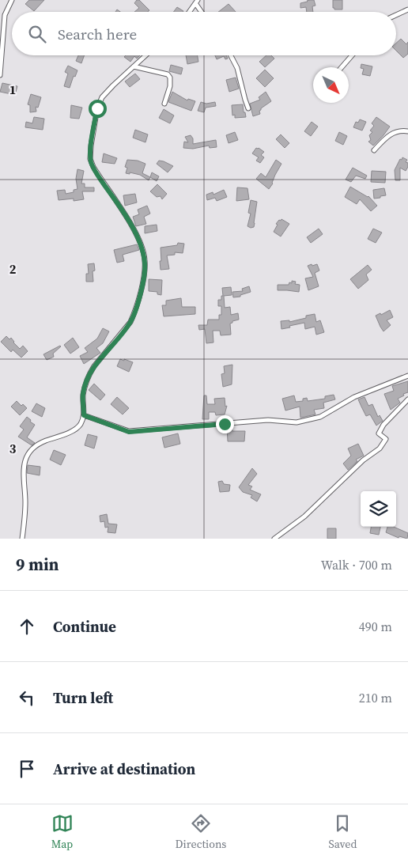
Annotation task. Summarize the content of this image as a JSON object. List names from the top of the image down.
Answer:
{
  "north": "bottom right",
  "page": {
    "search": "Search here",
    "heading": ["9 min", "Walk · 700 m"],
    "list": [
      ["Continue", "490 m"],
      ["Turn left", "210 m"],
      "Arrive at destination"
    ],
    "nav": ["Map", "Directions", "Saved"]
  },
  "grid": {
    "rows": ["1", "2", "3"]
  }
}
